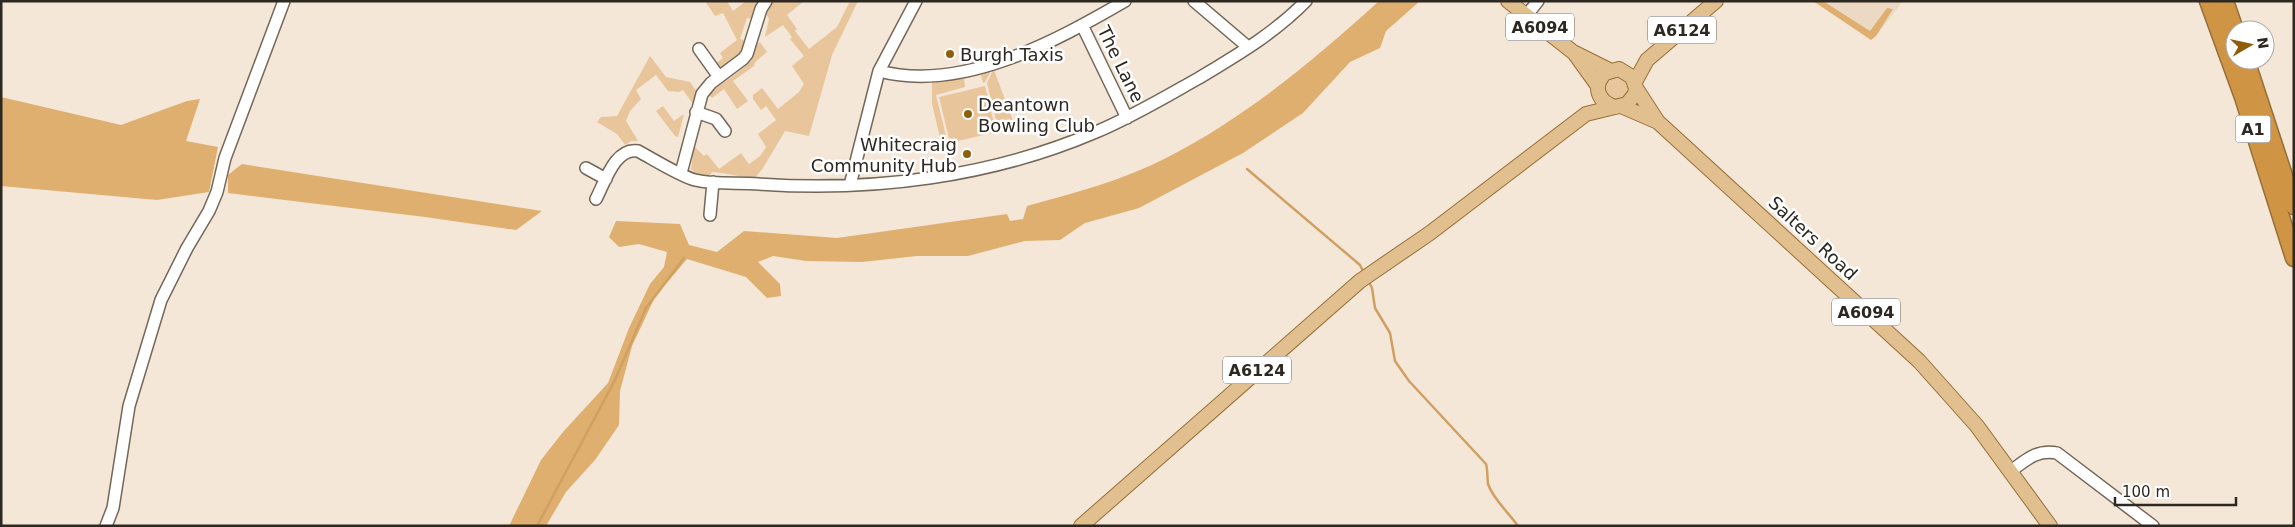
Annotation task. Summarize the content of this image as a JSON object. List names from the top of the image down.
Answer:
{
  "streets": {
    "highway": ["A1"],
    "main road": ["A6094", "A6124", "Salters Road"],
    "street": ["The Lane"]
  },
  "crossings": [
    ["A6094", "A6124"],
    ["A6094", "Salters Road"],
    ["A6124", "Salters Road"]
  ],
  "places": ["Burgh Taxis", "Deantown Bowling Club", "Whitecraig Community Hub"],
  "scale_bar": "100 m",
  "north": "right"
}
